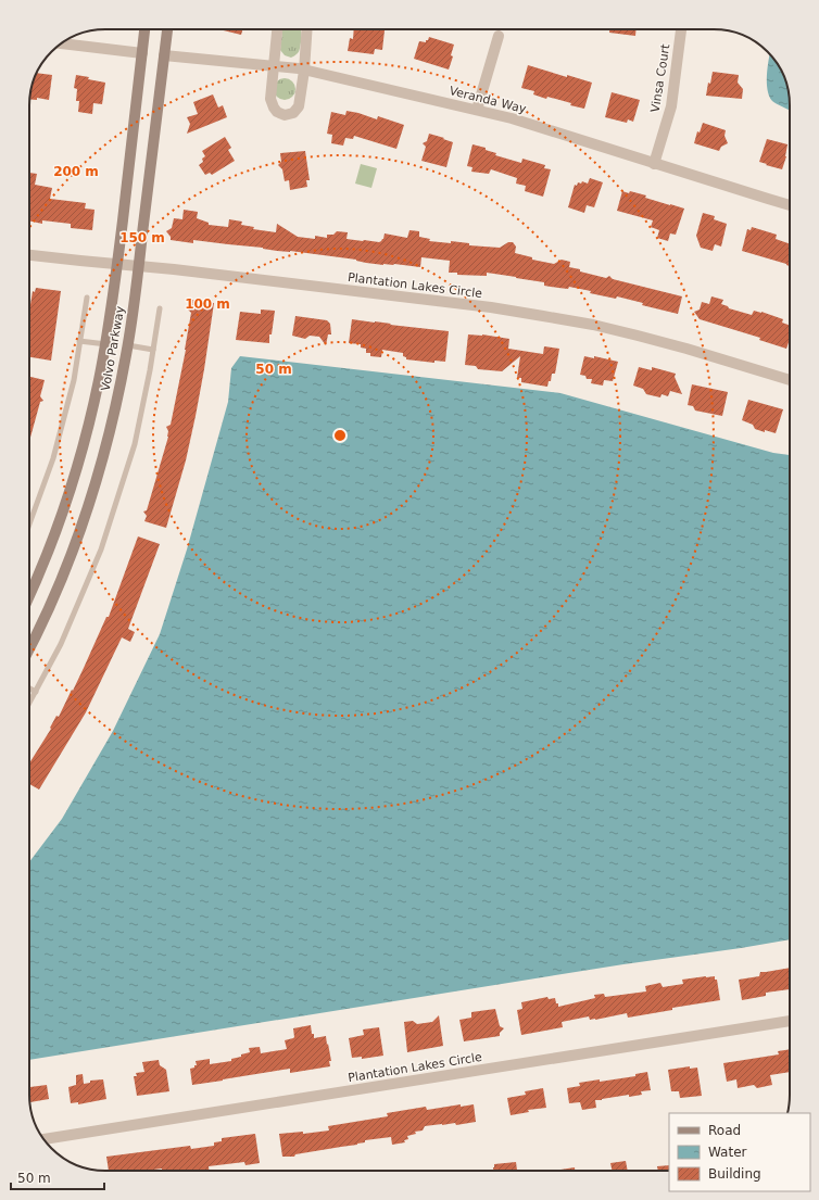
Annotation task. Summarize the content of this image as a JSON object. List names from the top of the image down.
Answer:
{
  "streets": {
    "main road": ["Volvo Parkway"],
    "street": ["Vinsa Court", "Veranda Way", "Plantation Lakes Circle"]
  },
  "crossings": [
    ["Vinsa Court", "Veranda Way"],
    ["Veranda Way", "Volvo Parkway"],
    ["Plantation Lakes Circle", "Volvo Parkway"]
  ],
  "legend": ["Road", "Water", "Building"],
  "scale_bar": "50 m",
  "rings": [
    "200 m",
    "150 m",
    "100 m",
    "50 m"
  ]
}
